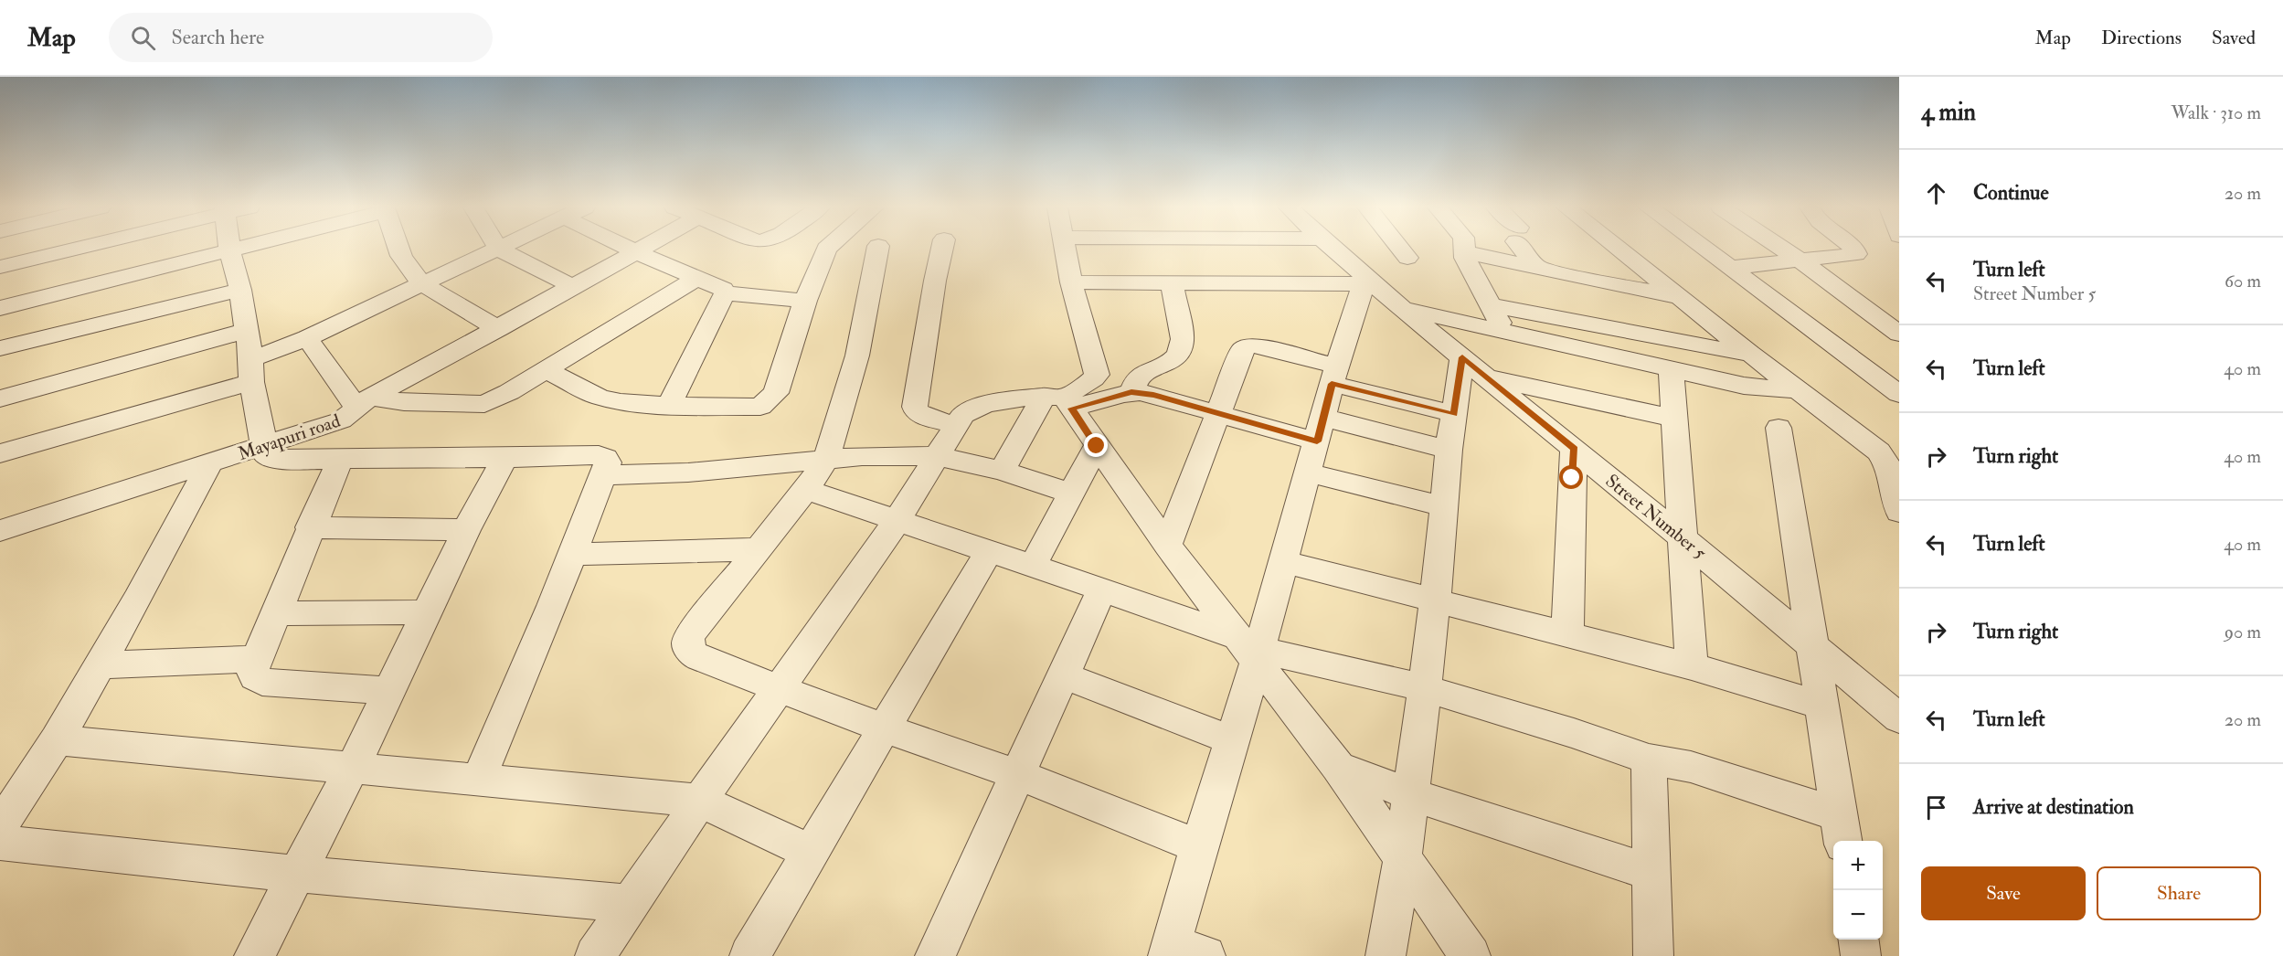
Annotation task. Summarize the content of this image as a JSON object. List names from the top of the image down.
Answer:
{
  "streets": {
    "street": ["Mayapuri road", "Street Number 5"]
  },
  "page": {
    "header": "Map",
    "search": "Search here",
    "nav": ["Map", "Directions", "Saved"],
    "heading": ["4 min", "Walk · 310 m"],
    "list": [
      ["Continue", "20 m"],
      ["Turn left", "Street Number 5", "60 m"],
      ["Turn left", "40 m"],
      ["Turn right", "40 m"],
      ["Turn left", "40 m"],
      ["Turn right", "90 m"],
      ["Turn left", "20 m"],
      "Arrive at destination"
    ],
    "map_buttons": ["+", "−"],
    "buttons": ["Save", "Share"]
  }
}
